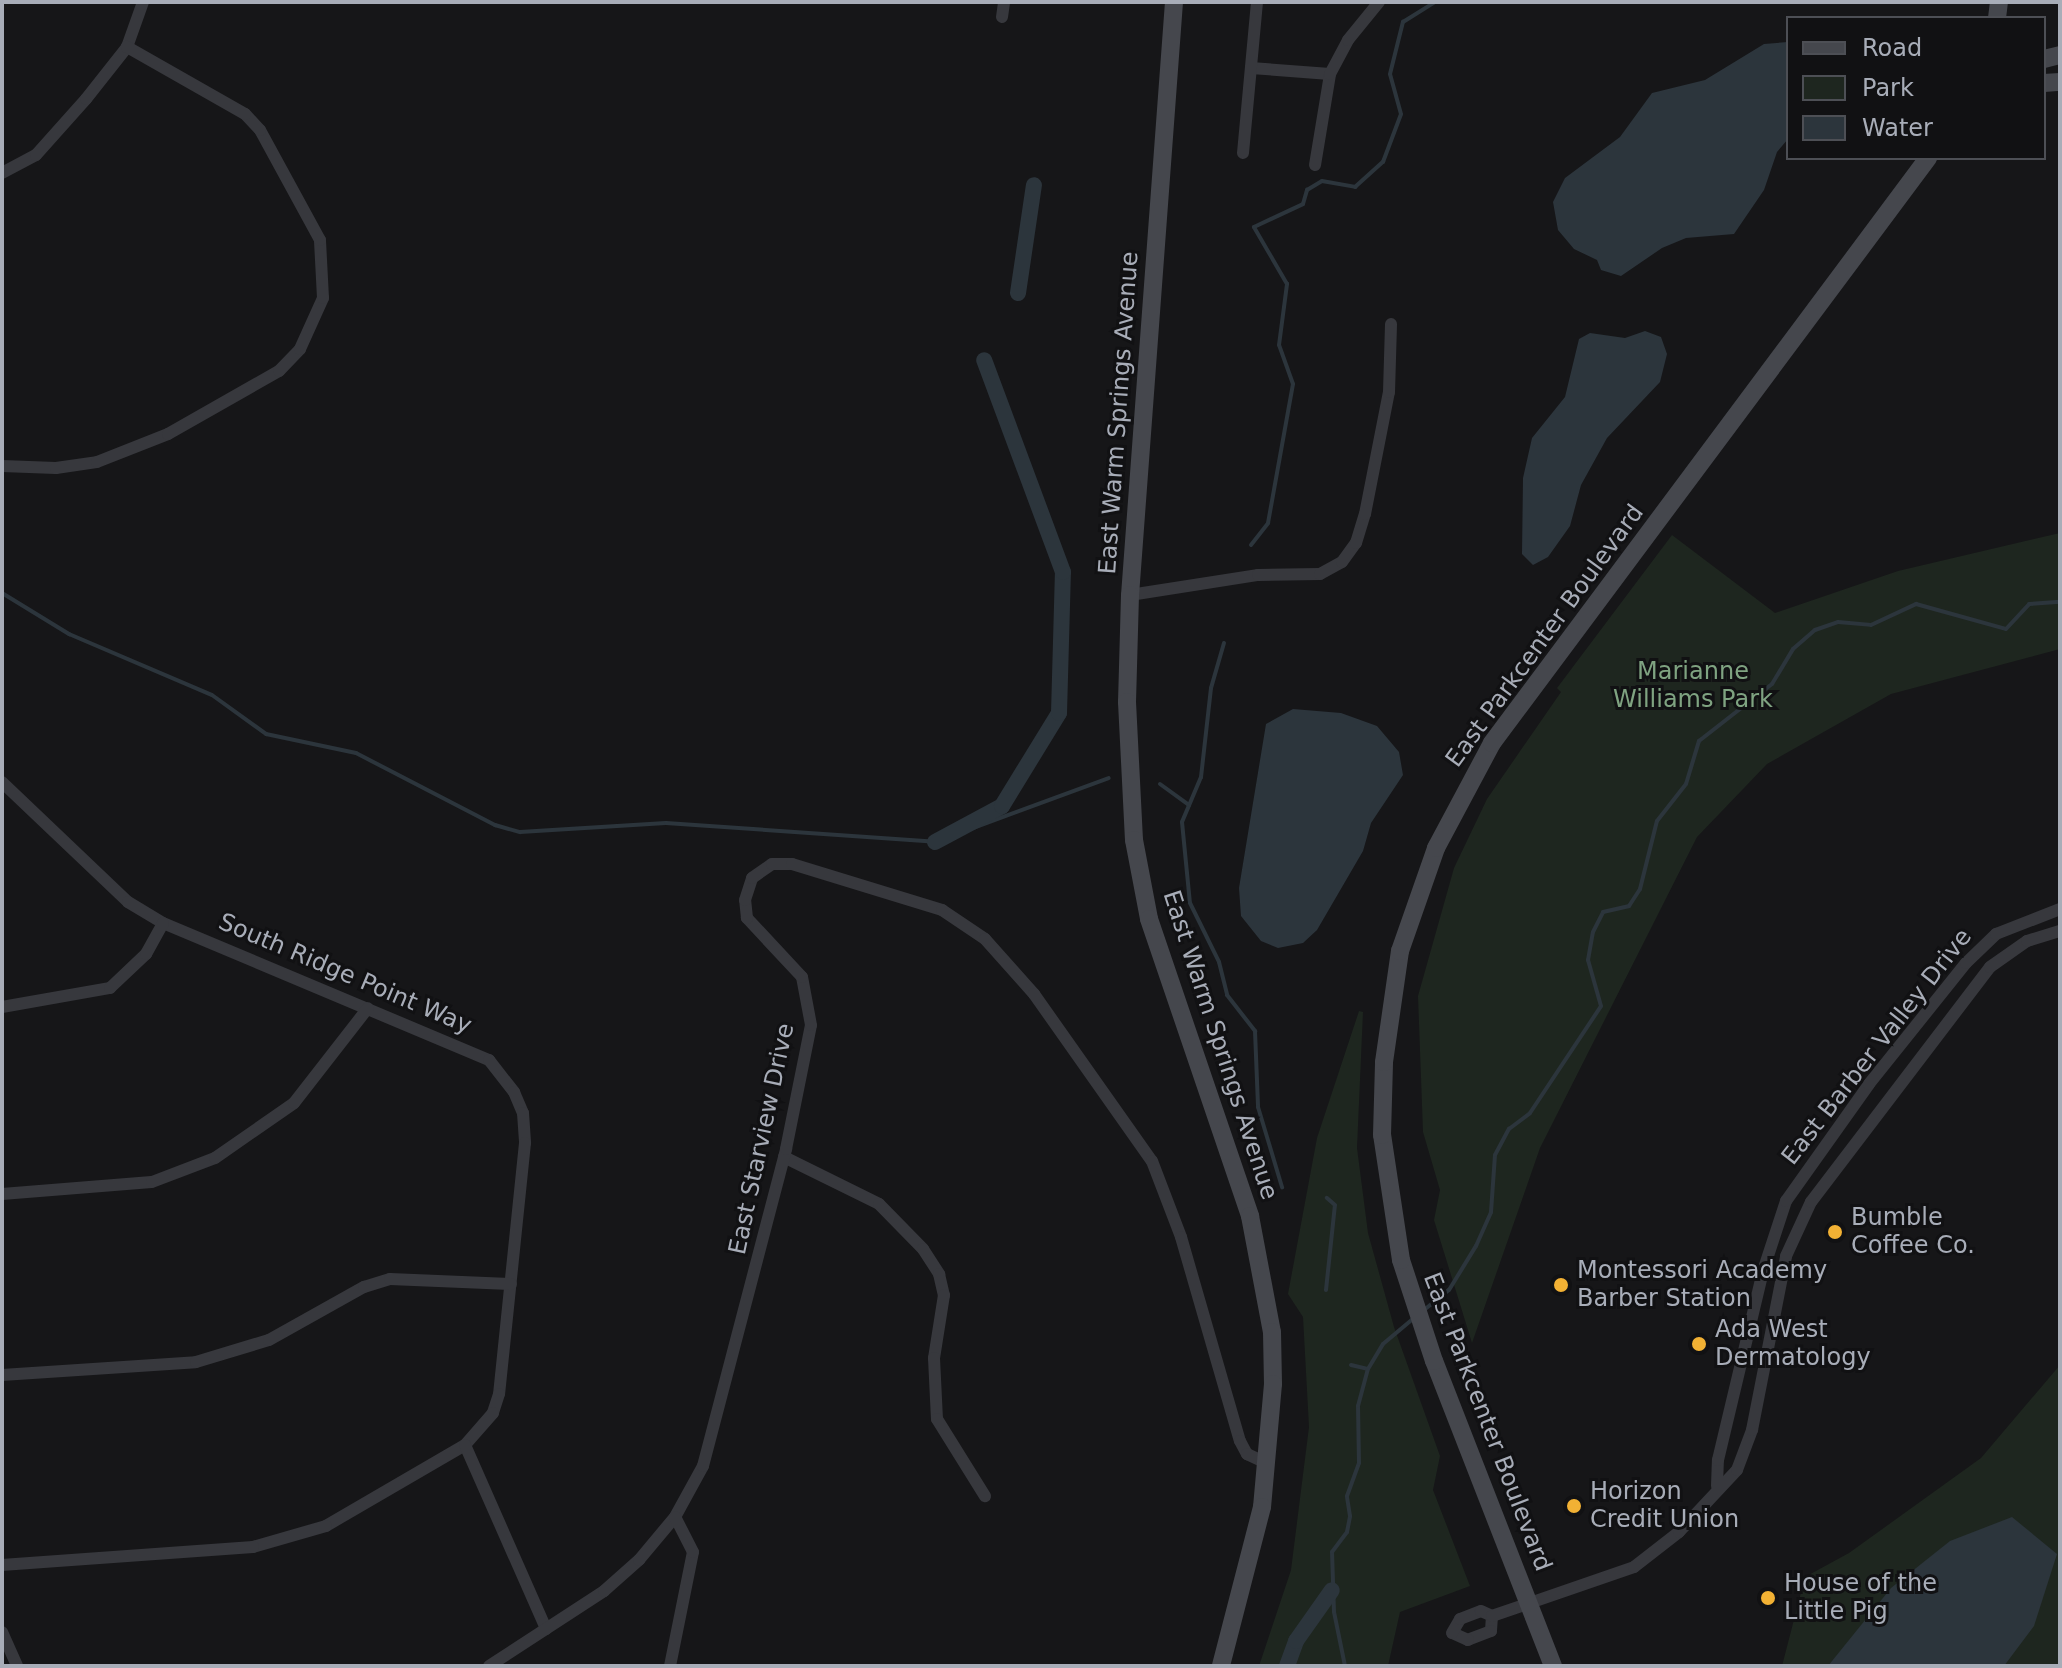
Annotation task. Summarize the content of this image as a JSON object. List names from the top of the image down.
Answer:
{
  "streets": {
    "main road": ["East Warm Springs Avenue", "East Parkcenter Boulevard"],
    "street": ["South Ridge Point Way", "East Barber Valley Drive", "East Starview Drive"]
  },
  "crossings": [
    ["East Warm Springs Avenue", "East Starview Drive"],
    ["East Parkcenter Boulevard", "East Barber Valley Drive"]
  ],
  "parks": ["Marianne Williams Park"],
  "places": [
    "Bumble Coffee Co.",
    "Montessori Academy Barber Station",
    "Ada West Dermatology",
    "Horizon Credit Union",
    "House of the Little Pig"
  ],
  "legend": ["Road", "Park", "Water"]
}
